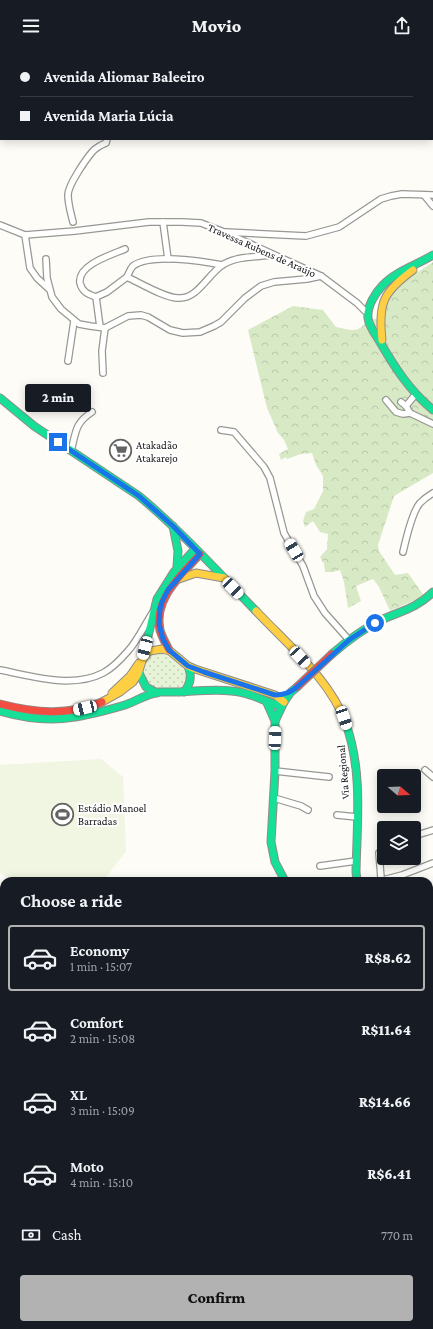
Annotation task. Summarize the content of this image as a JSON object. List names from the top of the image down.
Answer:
{
  "streets": {
    "main road": ["Via Regional"],
    "street": ["Travessa Rubens de Araújo"]
  },
  "places": {
    "supermarket": ["Atakadão Atakarejo"],
    "sports": ["Estádio Manoel Barradas"]
  },
  "north": "right",
  "page": {
    "header": "Movio",
    "banner": ["Avenida Aliomar Baleeiro", "Avenida Maria Lúcia"],
    "bubble": "2 min",
    "heading": "Choose a ride",
    "list": [
      {
        "name": "Economy",
        "note": "1 min · 15:07",
        "value": "R$8.62"
      },
      {
        "name": "Comfort",
        "note": "2 min · 15:08",
        "value": "R$11.64"
      },
      {
        "name": "XL",
        "note": "3 min · 15:09",
        "value": "R$14.66"
      },
      {
        "name": "Moto",
        "note": "4 min · 15:10",
        "value": "R$6.41"
      }
    ],
    "pay": ["Cash", "770 m"],
    "buttons": "Confirm"
  }
}
